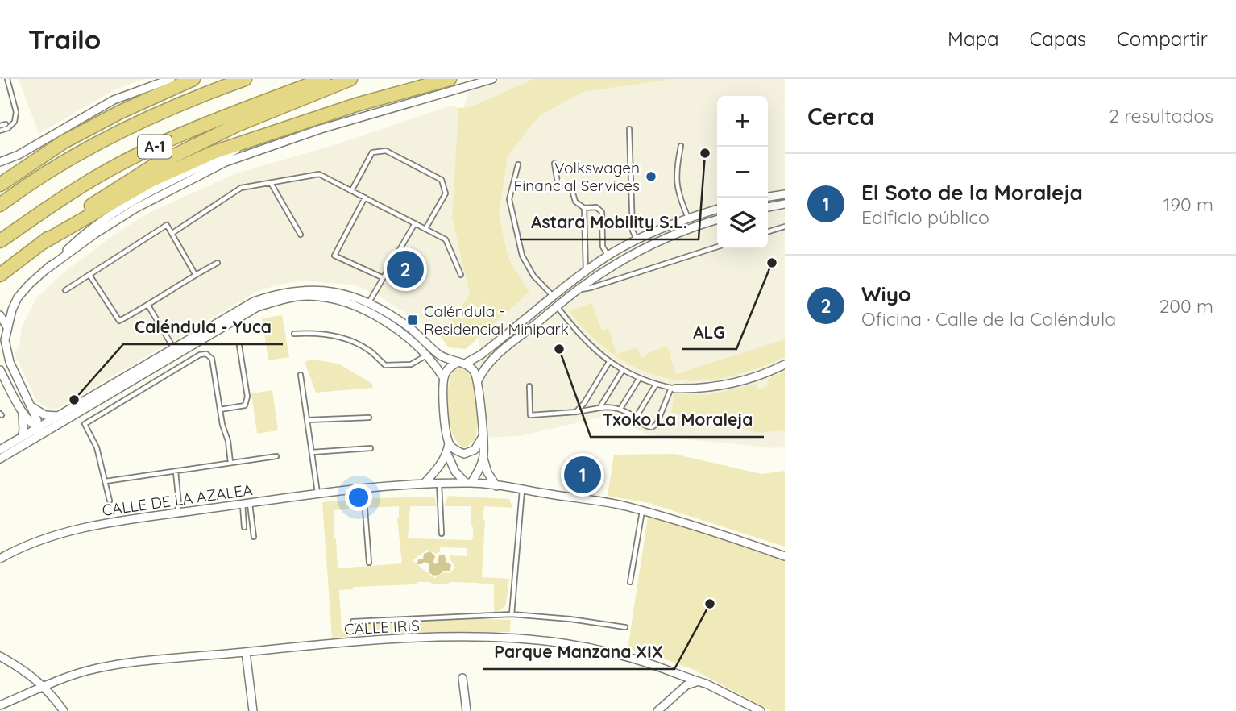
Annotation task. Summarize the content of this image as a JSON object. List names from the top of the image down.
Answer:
{
  "streets": {
    "highway": ["A-1"],
    "street": ["CALLE DE LA AZALEA", "CALLE IRIS"]
  },
  "places": {
    "other": [
      "Astara Mobility S.L.",
      "Volkswagen Financial Services",
      "ALG",
      "Txoko La Moraleja",
      "Caléndula - Yuca",
      "Parque Manzana XIX"
    ],
    "transit": ["Caléndula - Residencial Minipark"]
  },
  "page": {
    "header": "Trailo",
    "nav": ["Mapa", "Capas", "Compartir"],
    "heading": ["Cerca", "2 resultados"],
    "map_buttons": ["+", "−"],
    "list": [
      {
        "mark": "1",
        "name": "El Soto de la Moraleja",
        "note": "Edificio público",
        "value": "190 m"
      },
      {
        "mark": "2",
        "name": "Wiyo",
        "note": "Oficina · Calle de la Caléndula",
        "value": "200 m"
      }
    ],
    "pins": ["2", "1"]
  }
}
